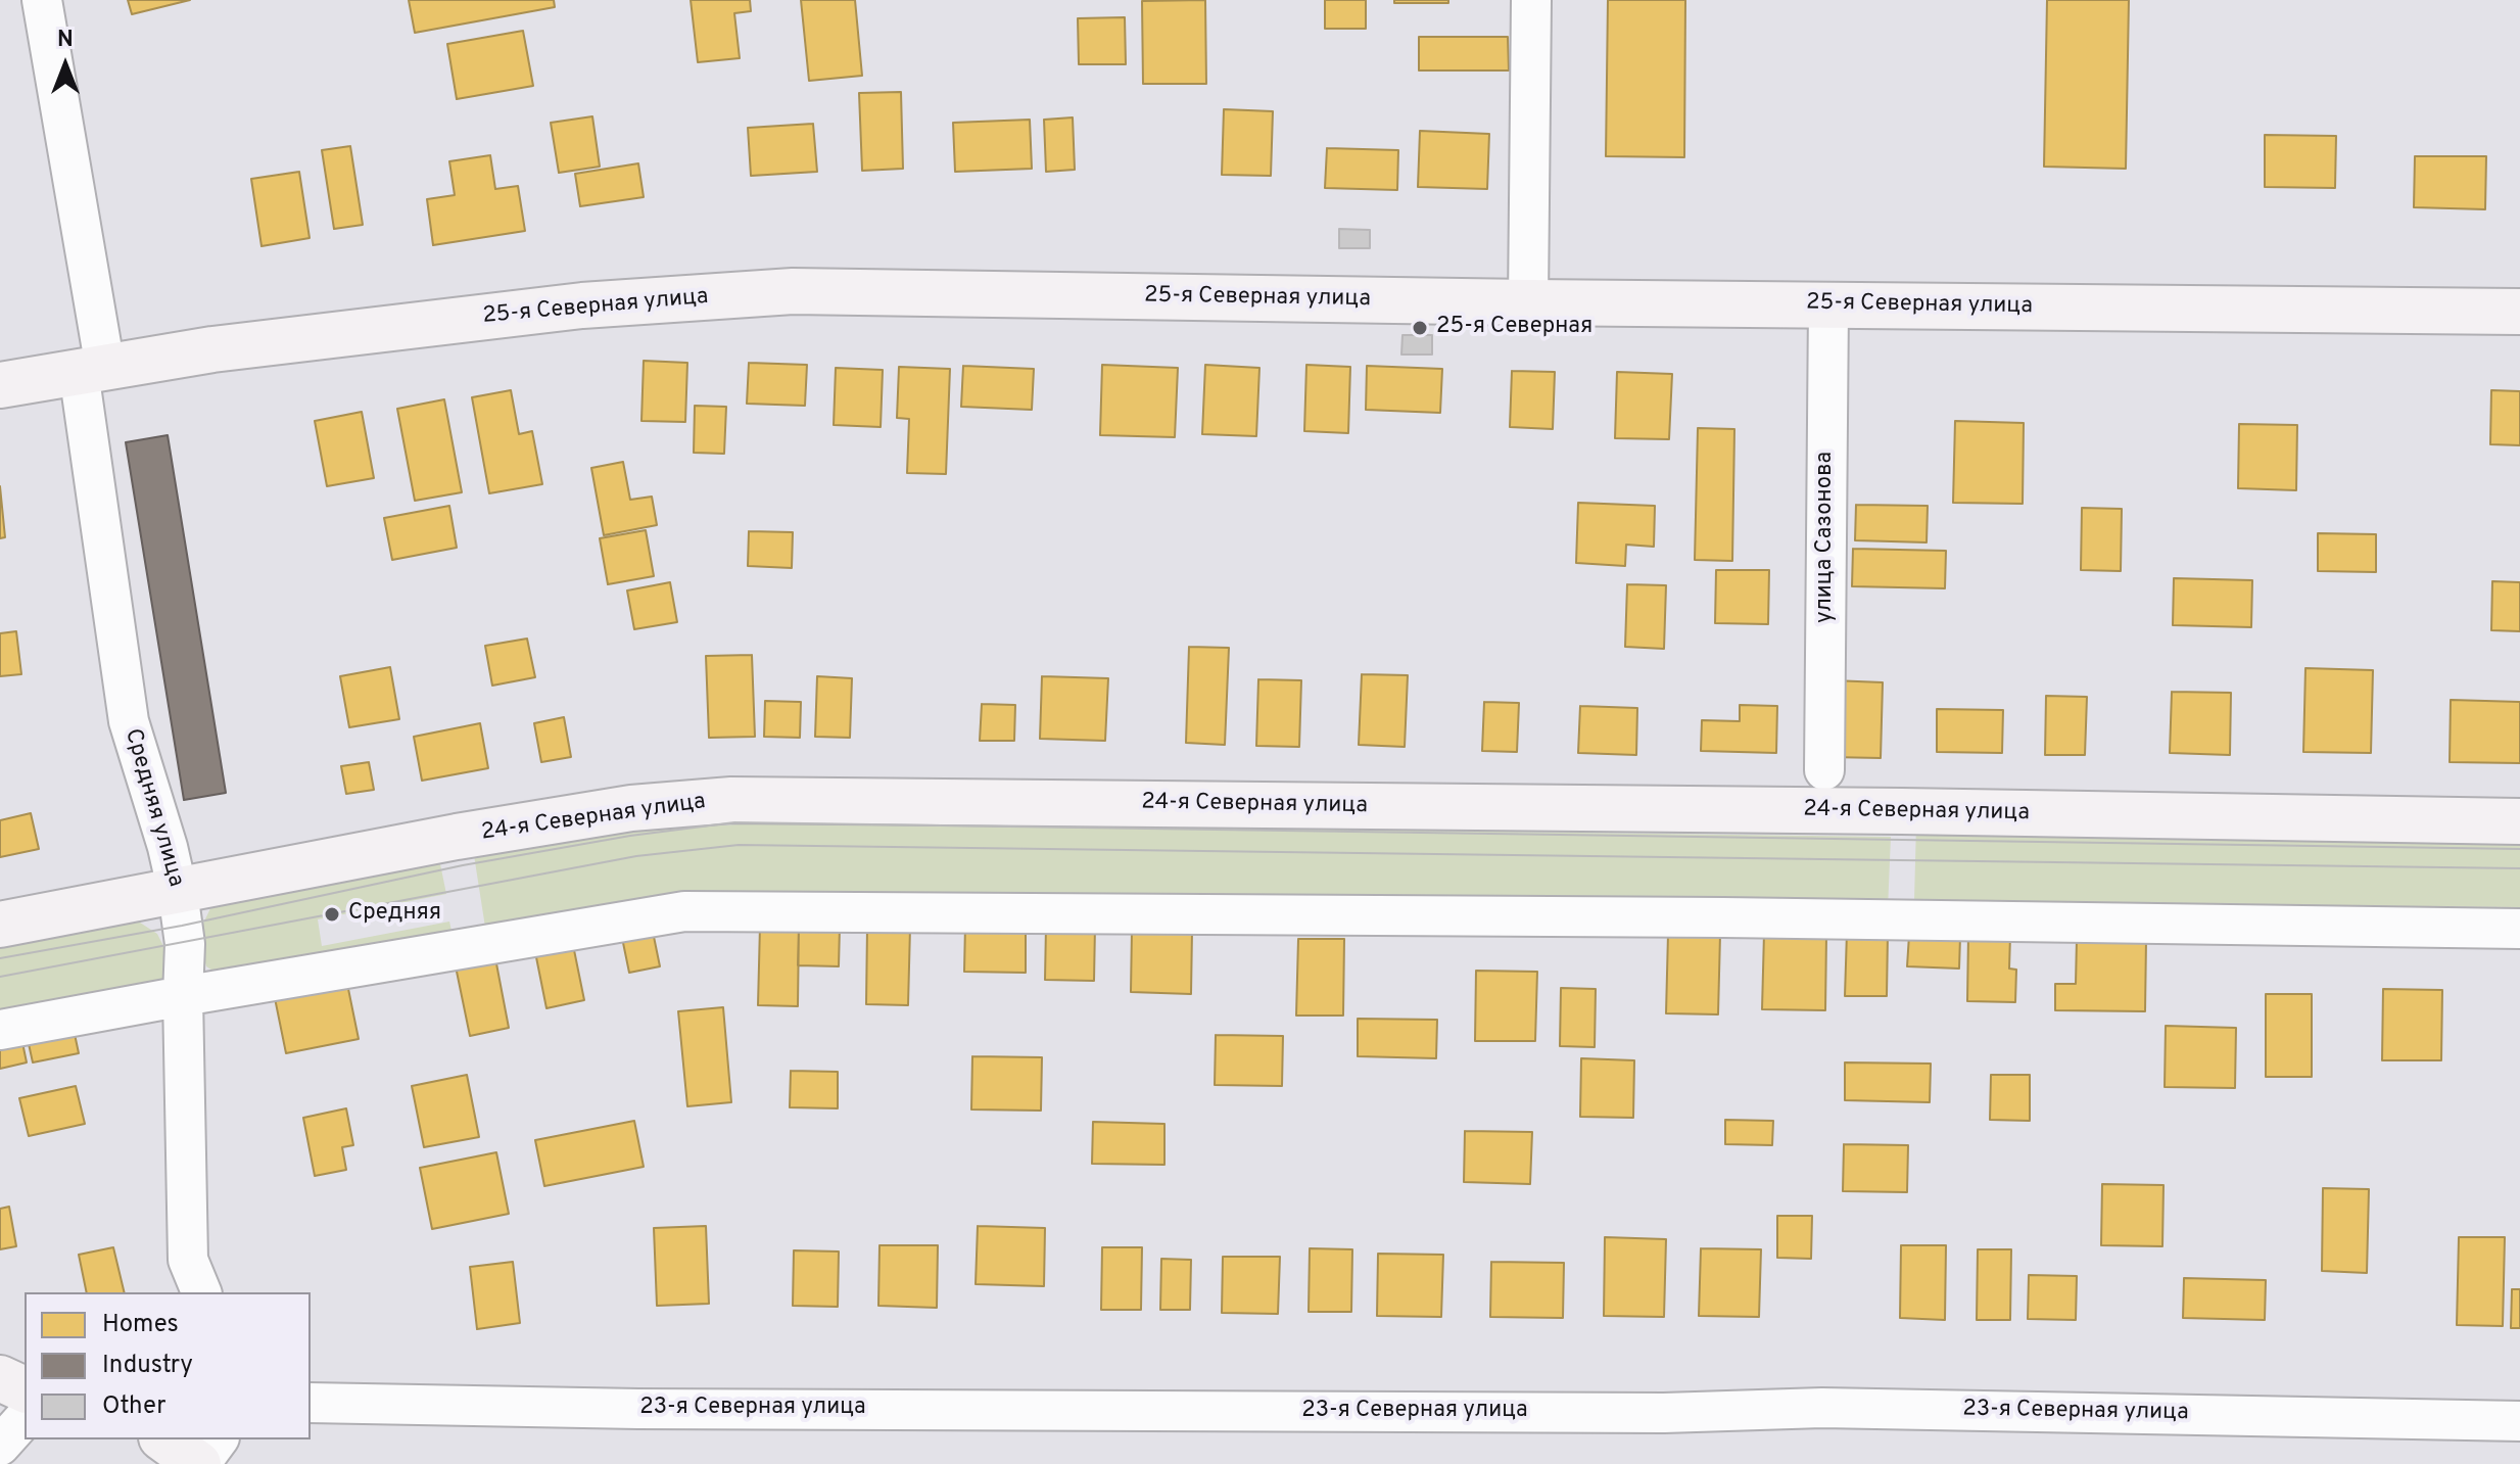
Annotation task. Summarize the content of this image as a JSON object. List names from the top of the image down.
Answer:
{
  "streets": {
    "main road": ["25-я Северная улица", "24-я Северная улица"],
    "street": ["улица Сазонова", "Средняя улица", "23-я Северная улица"]
  },
  "crossings": [
    ["25-я Северная улица", "улица Сазонова"],
    ["25-я Северная улица", "Средняя улица"],
    ["24-я Северная улица", "Средняя улица"]
  ],
  "places": ["25-я Северная", "Средняя"],
  "legend": ["Homes", "Industry", "Other"],
  "north": "top"
}
